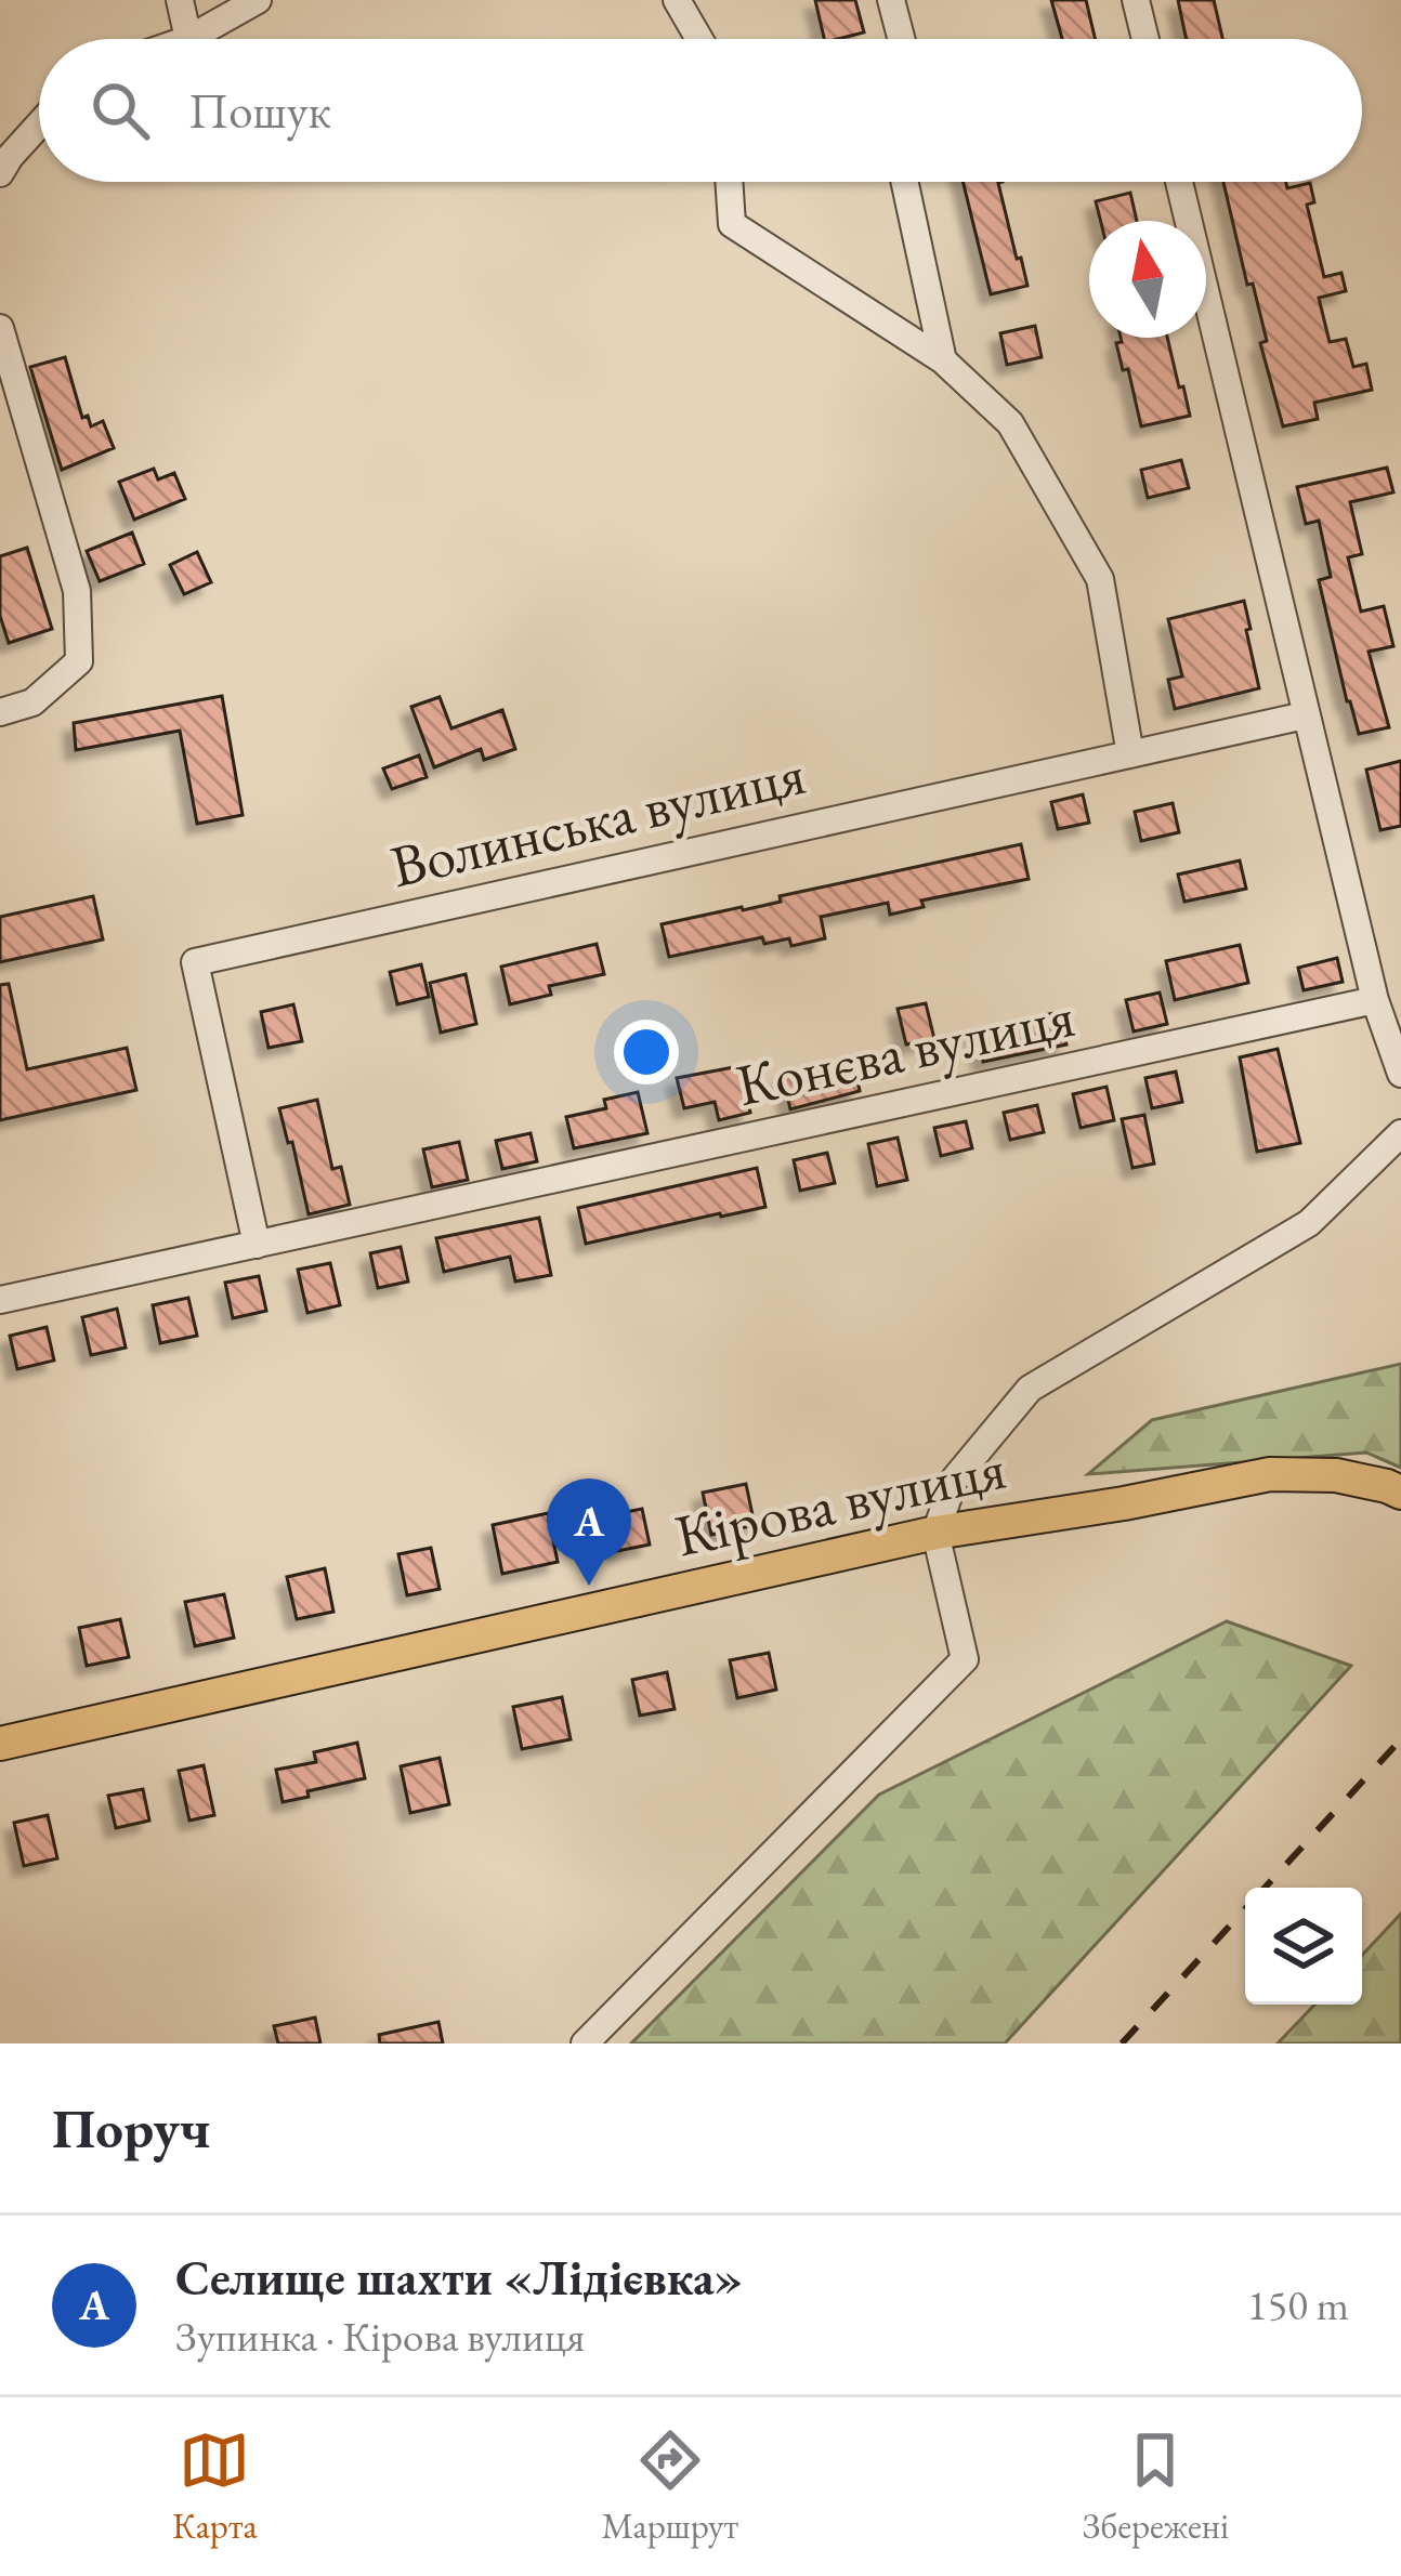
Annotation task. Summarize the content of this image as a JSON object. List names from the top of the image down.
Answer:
{
  "streets": {
    "main road": ["Кірова вулиця"],
    "street": ["Волинська вулиця", "Конєва вулиця"]
  },
  "crossings": [
    ["Волинська вулиця", "Конєва вулиця"]
  ],
  "north": "top",
  "page": {
    "search": "Пошук",
    "pins": "A",
    "heading": "Поруч",
    "list": [
      {
        "mark": "A",
        "name": "Селище шахти «Лідієвка»",
        "note": "Зупинка · Кірова вулиця",
        "value": "150 m"
      }
    ],
    "nav": ["Карта", "Маршрут", "Збережені"]
  }
}
